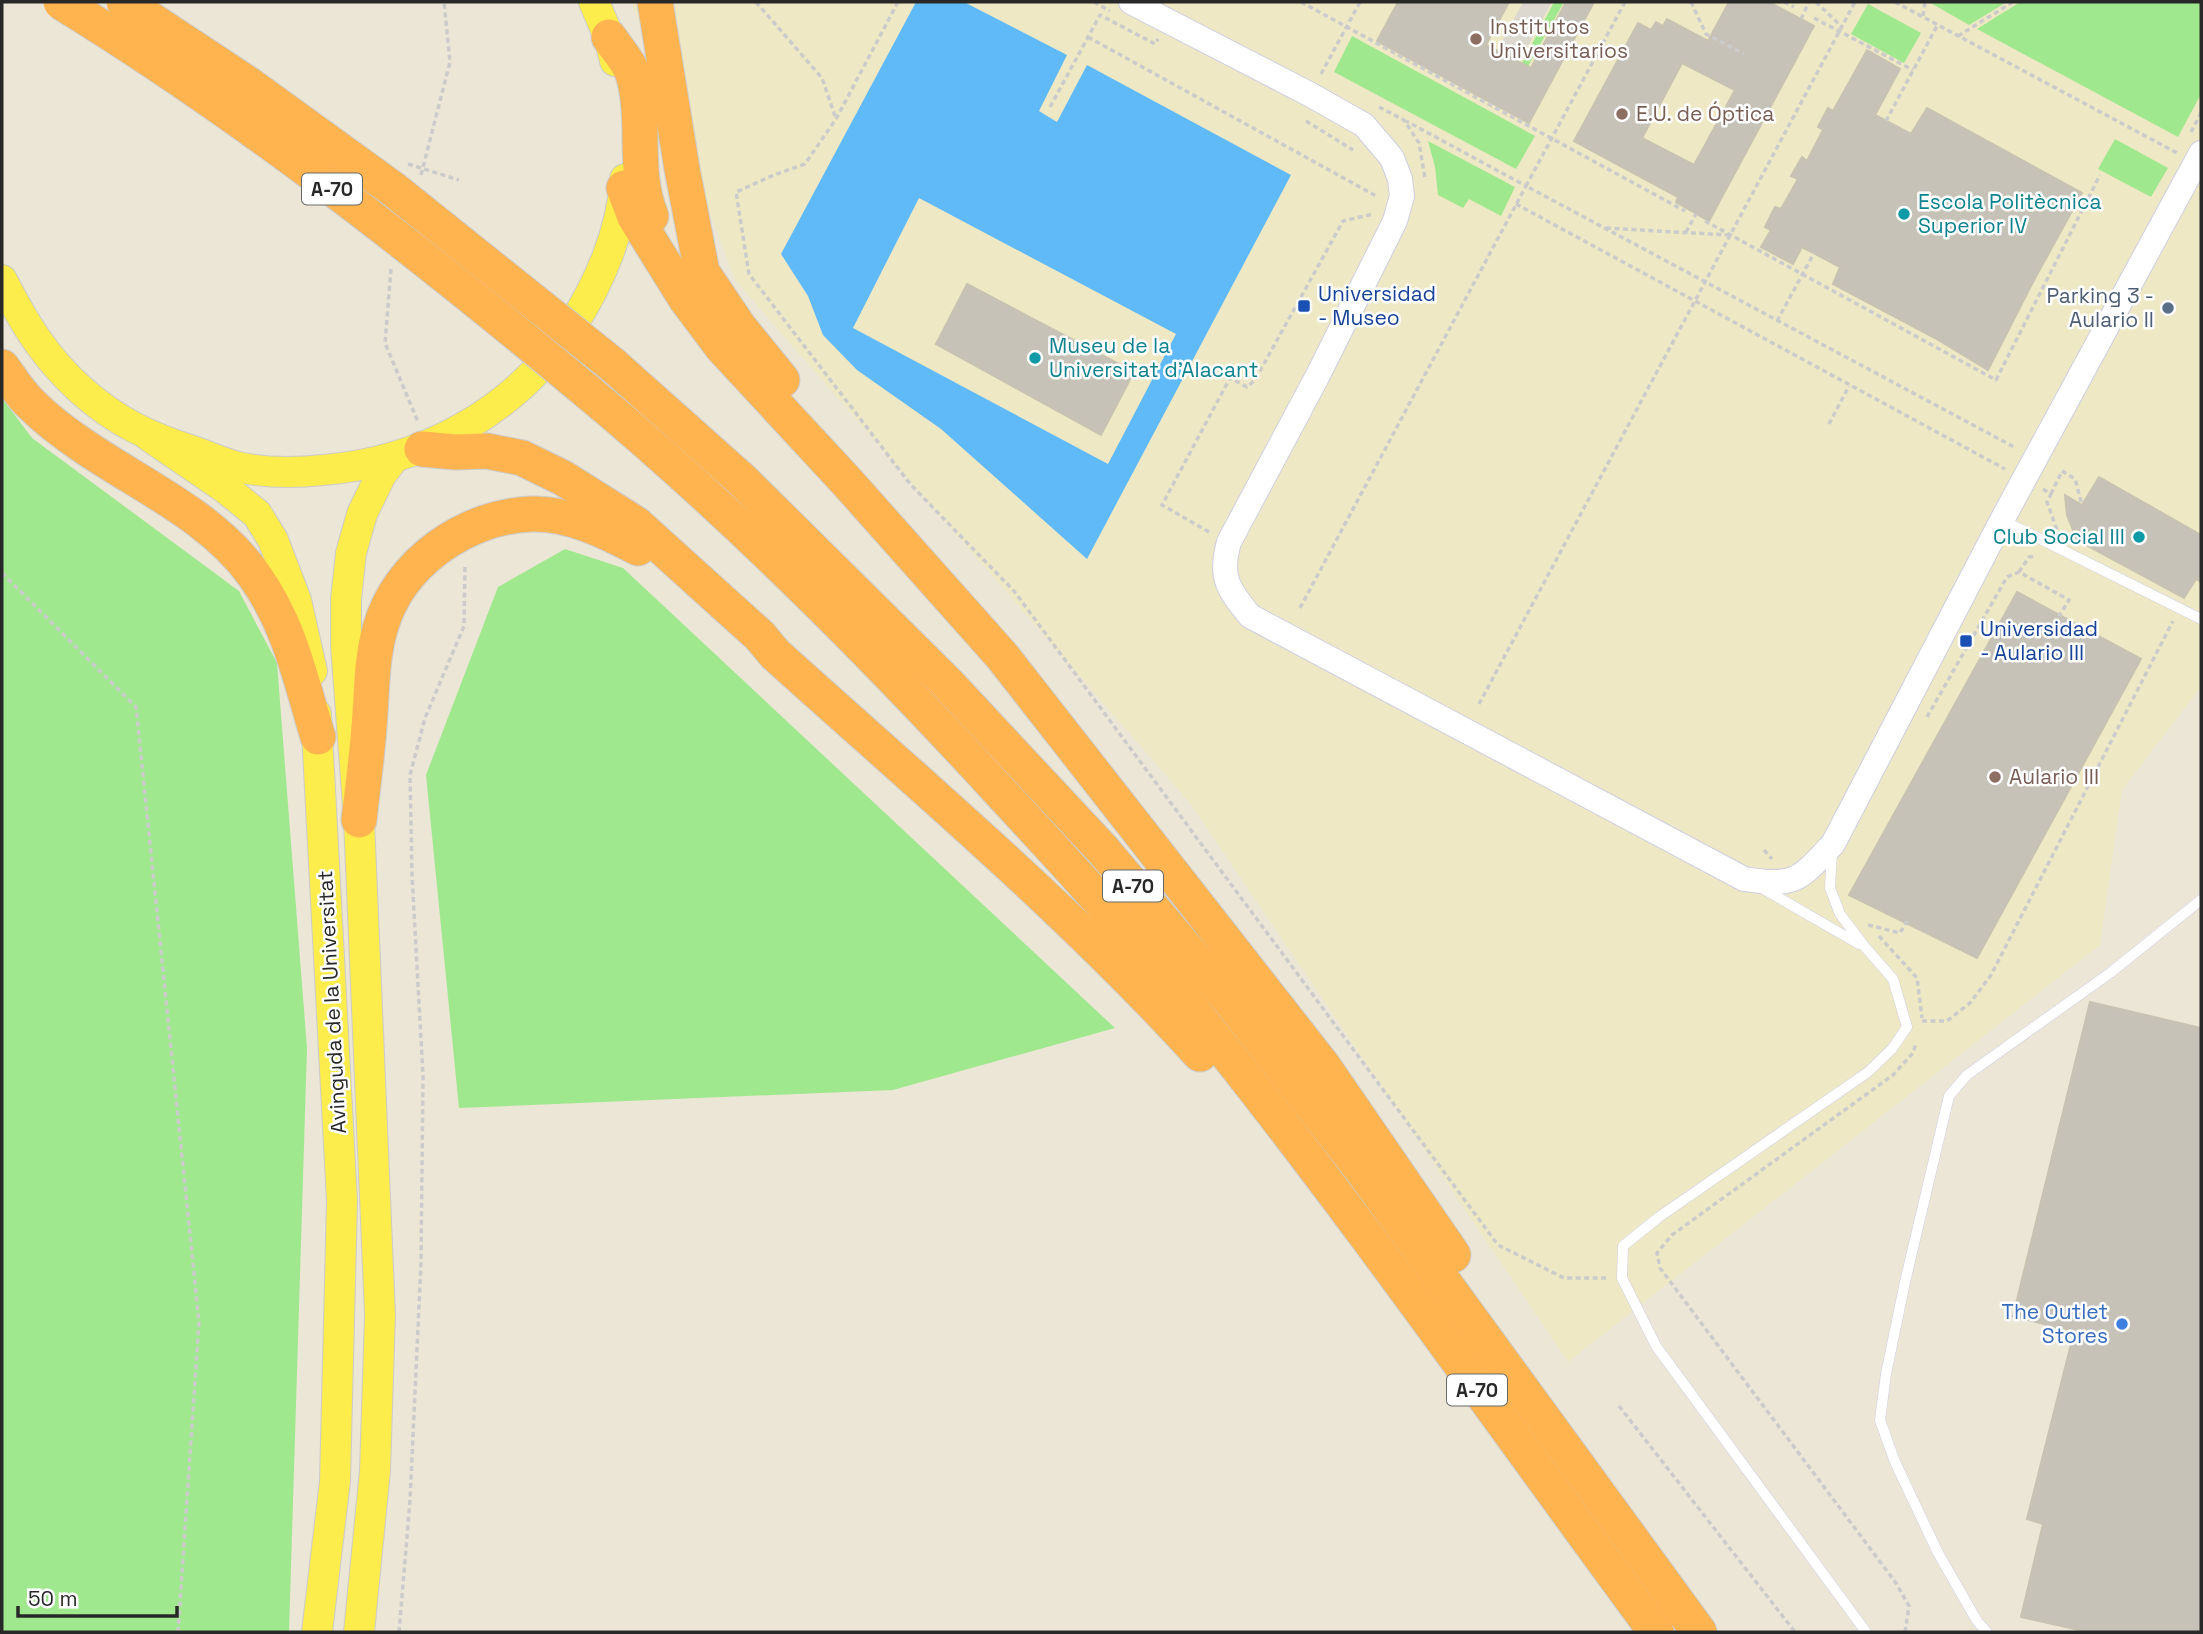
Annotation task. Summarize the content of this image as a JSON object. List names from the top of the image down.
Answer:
{
  "streets": {
    "highway": ["A-70"],
    "main road": ["Avinguda de la Universitat"]
  },
  "places": {
    "other": [
      "Institutos Universitarios",
      "E.U. de Óptica",
      "Escola Politècnica Superior IV",
      "Parking 3 - Aulario II",
      "Museu de la Universitat d'Alacant",
      "Club Social III",
      "Aulario III",
      "The Outlet Stores"
    ],
    "transit": ["Universidad - Museo", "Universidad - Aulario III"]
  },
  "scale_bar": "50 m"
}
